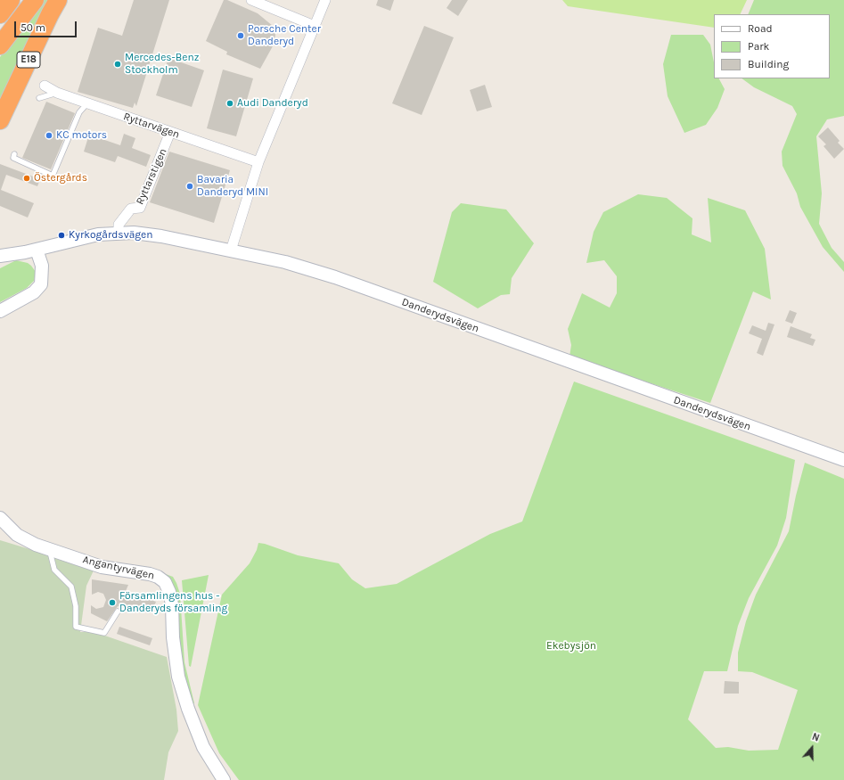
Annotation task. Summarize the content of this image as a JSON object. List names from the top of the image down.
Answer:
{
  "streets": {
    "highway": ["E18"],
    "street": [
      "Ryttarvägen",
      "Ryttarstigen",
      "Danderydsvägen",
      "Angantyrvägen"
    ]
  },
  "crossings": [
    ["Ryttarvägen", "Ryttarstigen"],
    ["Ryttarstigen", "Danderydsvägen"]
  ],
  "parks": ["Ekebysjön"],
  "places": [
    "Porsche Center Danderyd",
    "Mercedes-Benz Stockholm",
    "Audi Danderyd",
    "KC motors",
    "Östergårds",
    "Bavaria Danderyd MINI",
    "Kyrkogårdsvägen",
    "Församlingens hus - Danderyds församling"
  ],
  "legend": ["Road", "Park", "Building"],
  "scale_bar": "50 m",
  "north": "top"
}
